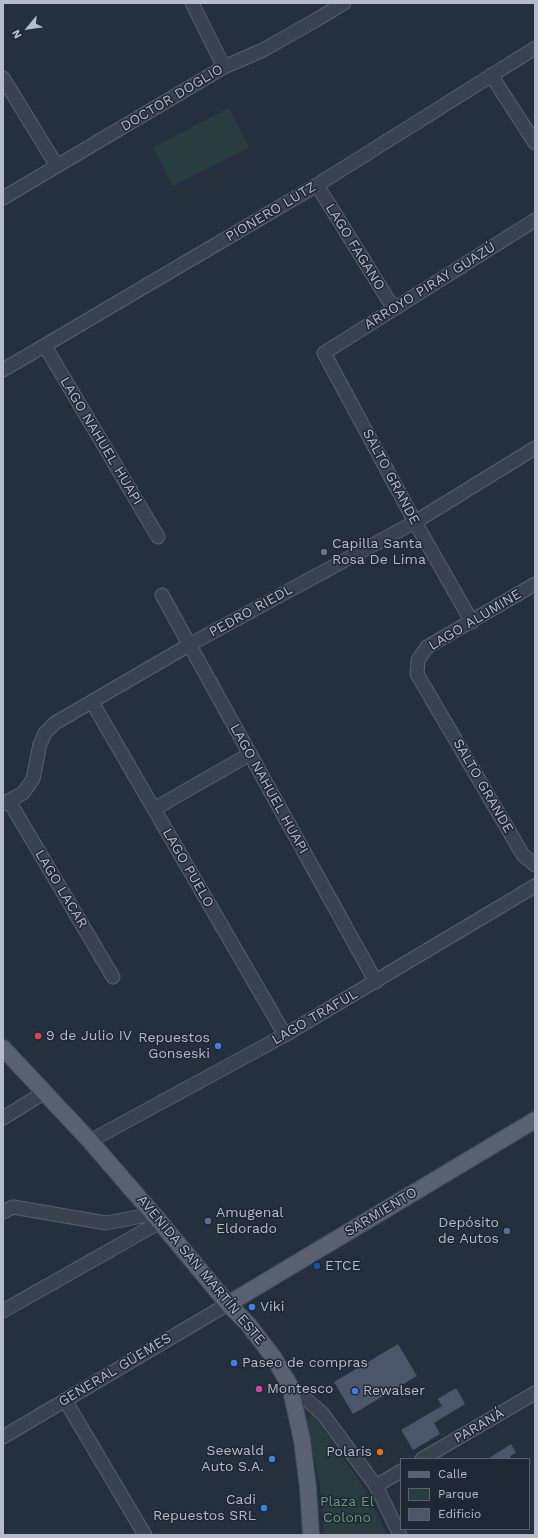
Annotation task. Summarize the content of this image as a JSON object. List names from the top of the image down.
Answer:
{
  "streets": {
    "main road": ["SARMIENTO", "AVENIDA SAN MARTÍN ESTE"],
    "street": [
      "DOCTOR DOGLIO",
      "PIONERO LUTZ",
      "LAGO FAGANO",
      "ARROYO PIRAY GUAZÚ",
      "LAGO NAHUEL HUAPI",
      "SALTO GRANDE",
      "PEDRO RIEDL",
      "LAGO ALUMINE",
      "LAGO PUELO",
      "LAGO LACAR",
      "LAGO TRAFUL",
      "GENERAL GÜEMES",
      "PARANÁ"
    ]
  },
  "crossings": [
    ["PIONERO LUTZ", "LAGO FAGANO"],
    ["PIONERO LUTZ", "LAGO NAHUEL HUAPI"],
    ["LAGO FAGANO", "ARROYO PIRAY GUAZÚ"],
    ["ARROYO PIRAY GUAZÚ", "SALTO GRANDE"],
    ["LAGO NAHUEL HUAPI", "PEDRO RIEDL"],
    ["LAGO NAHUEL HUAPI", "LAGO TRAFUL"],
    ["SALTO GRANDE", "PEDRO RIEDL"],
    ["SALTO GRANDE", "LAGO ALUMINE"],
    ["PEDRO RIEDL", "LAGO PUELO"],
    ["PEDRO RIEDL", "LAGO LACAR"],
    ["LAGO PUELO", "LAGO TRAFUL"],
    ["LAGO TRAFUL", "AVENIDA SAN MARTÍN ESTE"],
    ["SARMIENTO", "AVENIDA SAN MARTÍN ESTE"],
    ["SARMIENTO", "GENERAL GÜEMES"],
    ["AVENIDA SAN MARTÍN ESTE", "GENERAL GÜEMES"]
  ],
  "parks": ["Plaza El Colono"],
  "places": [
    "Capilla Santa Rosa De Lima",
    "9 de Julio IV",
    "Repuestos Gonseski",
    "Amugenal Eldorado",
    "Depósito de Autos",
    "ETCE",
    "Viki",
    "Paseo de compras",
    "Montesco",
    "Rewalser",
    "Polaris",
    "Seewald Auto S.A.",
    "Cadi Repuestos SRL"
  ],
  "legend": ["Calle", "Parque", "Edificio"],
  "north": "bottom left"
}
